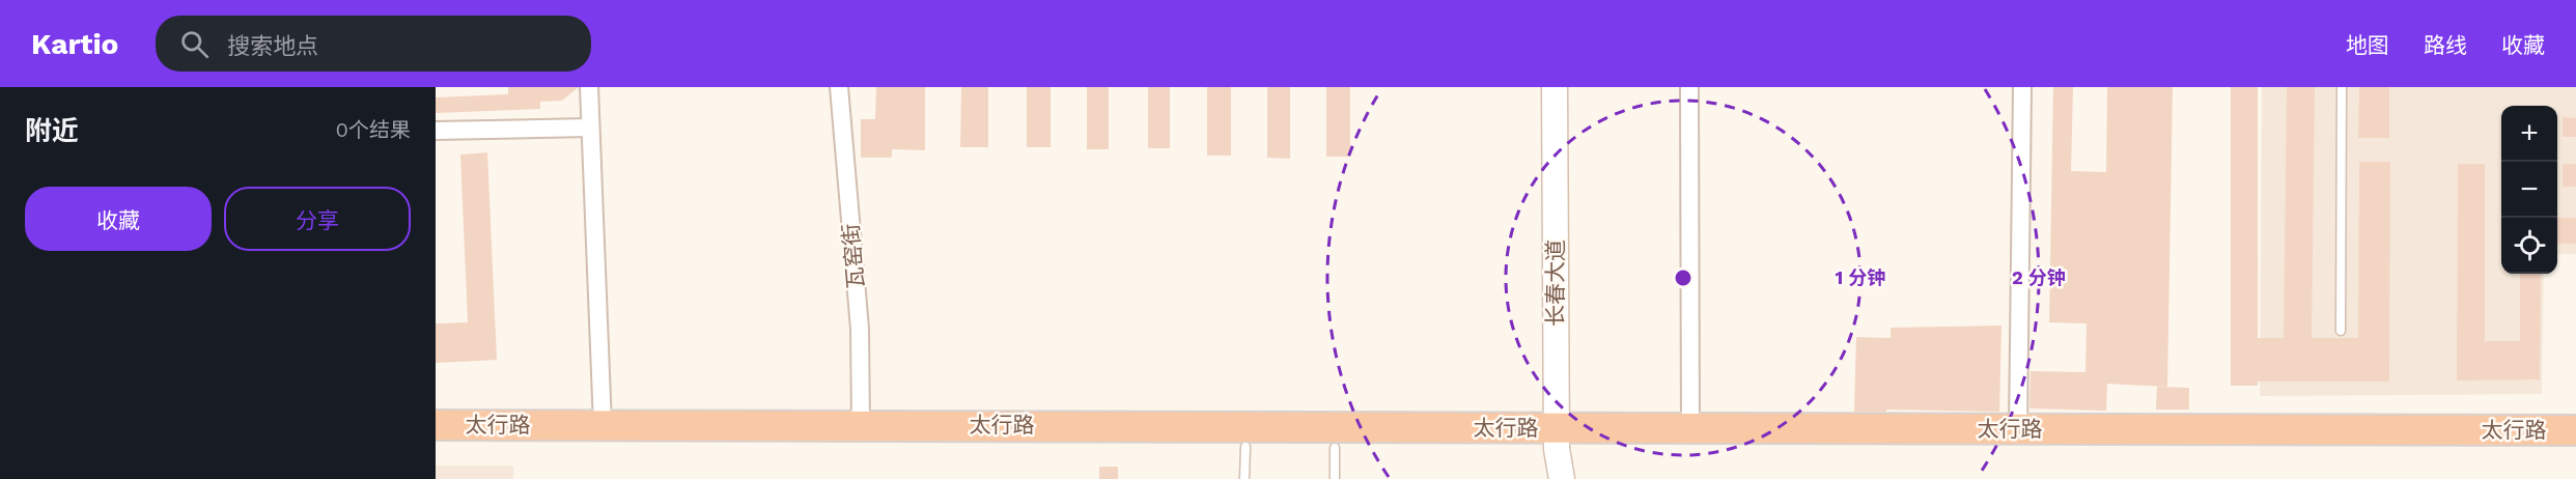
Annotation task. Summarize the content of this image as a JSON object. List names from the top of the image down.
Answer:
{
  "streets": {
    "highway": ["太行路"],
    "main road": ["长春大道"],
    "street": ["瓦窑街"]
  },
  "crossings": [
    ["瓦窑街", "太行路"],
    ["长春大道", "太行路"]
  ],
  "page": {
    "header": "Kartio",
    "search": "搜索地点",
    "nav": ["地图", "路线", "收藏"],
    "heading": ["附近", "0个结果"],
    "map_buttons": ["+", "−"],
    "buttons": ["收藏", "分享"]
  },
  "rings": ["1 分钟", "2 分钟"]
}
